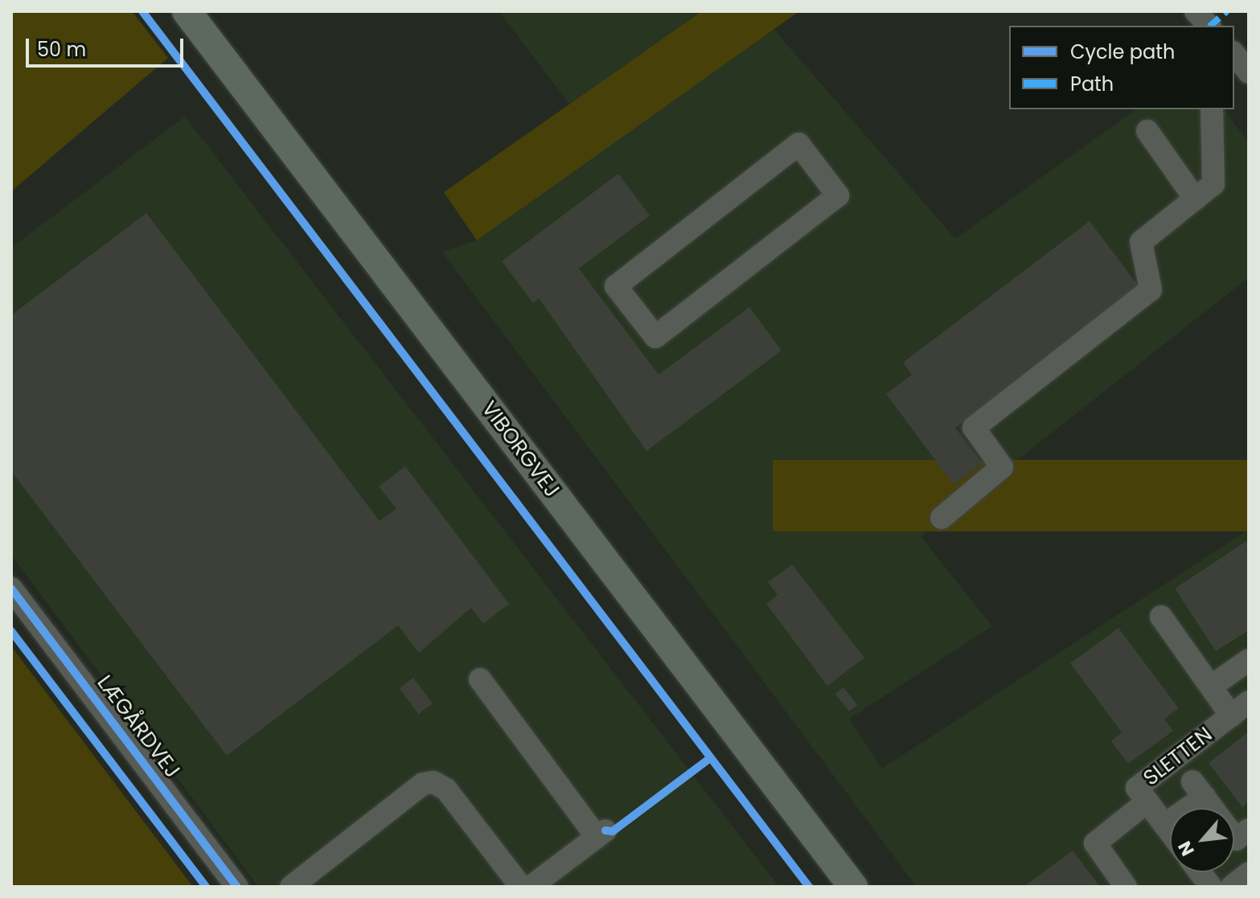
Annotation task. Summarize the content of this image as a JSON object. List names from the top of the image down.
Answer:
{
  "streets": {
    "main road": ["VIBORGVEJ"],
    "street": ["LÆGÅRDVEJ", "SLETTEN"]
  },
  "legend": ["Cycle path", "Path"],
  "scale_bar": "50 m",
  "north": "bottom left"
}
